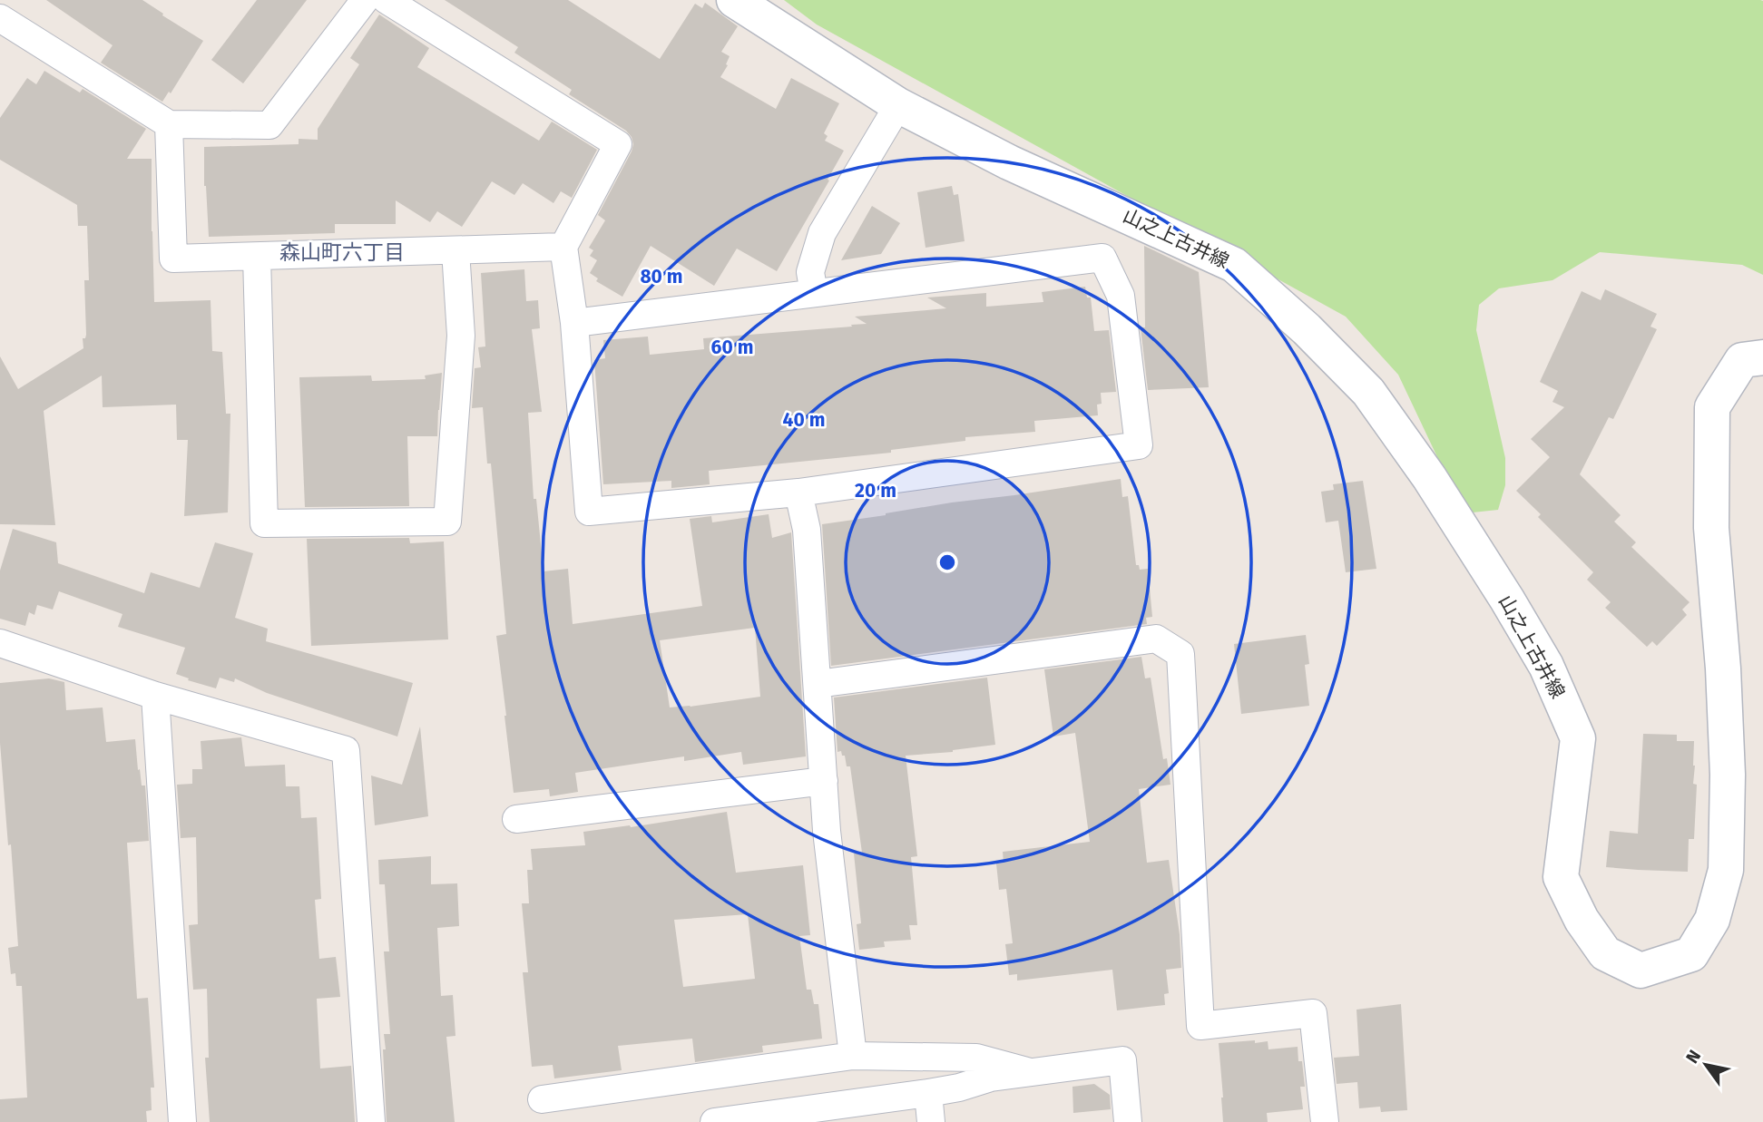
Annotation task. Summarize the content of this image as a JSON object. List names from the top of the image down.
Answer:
{
  "streets": {
    "main road": ["山之上古井線"]
  },
  "districts": ["森山町六丁目"],
  "north": "top left",
  "rings": [
    "80 m",
    "60 m",
    "40 m",
    "20 m"
  ]
}
